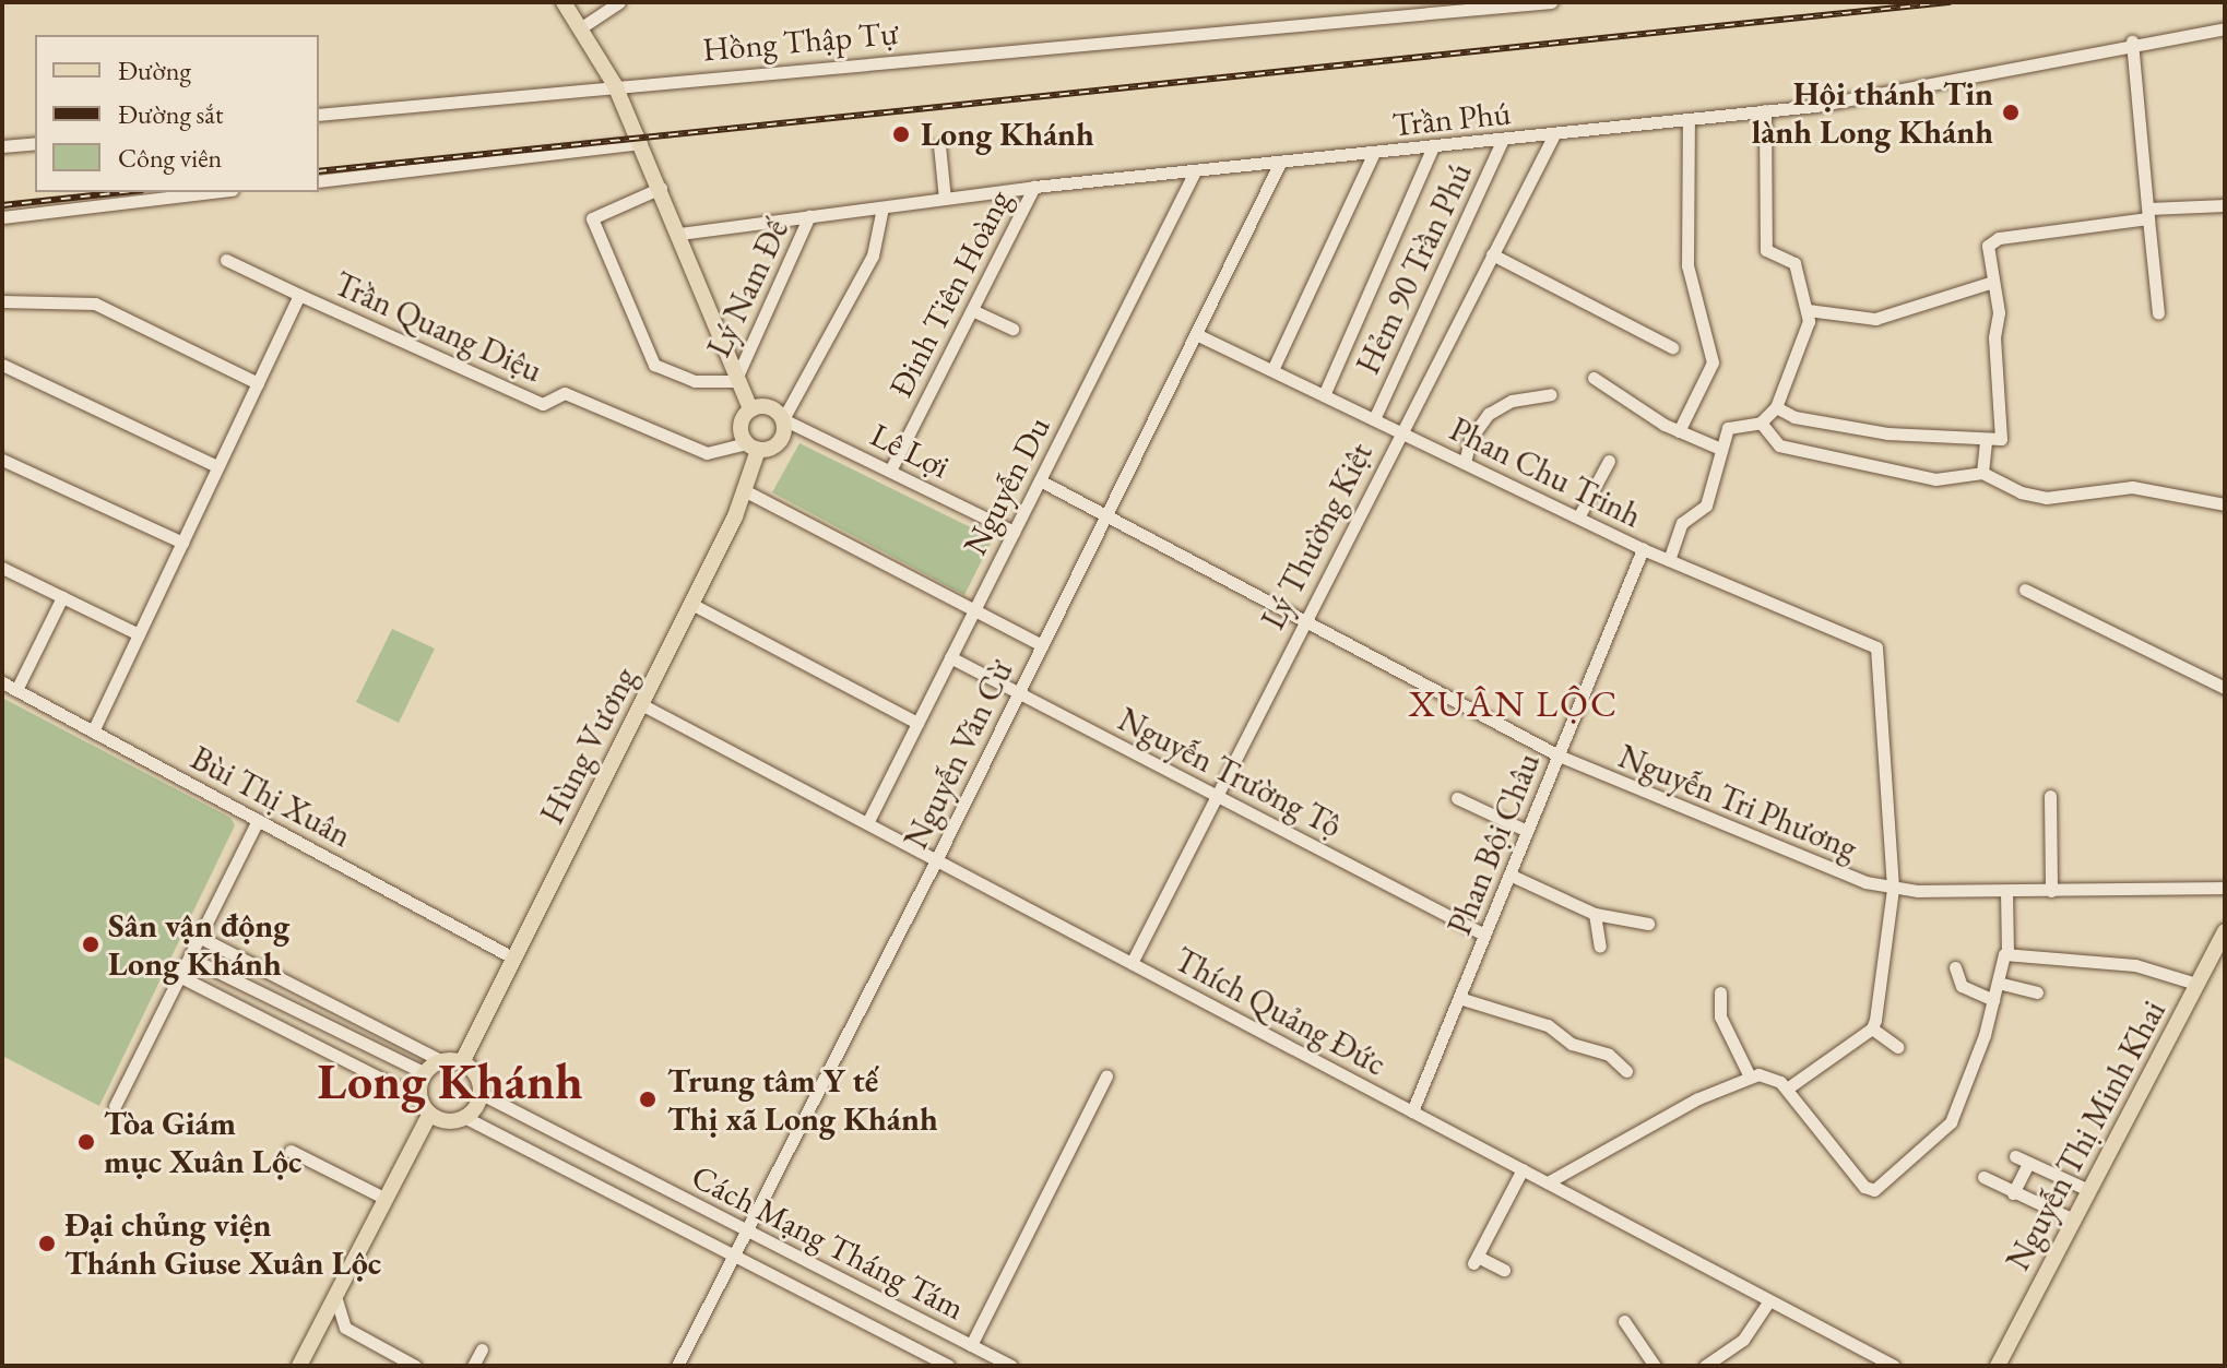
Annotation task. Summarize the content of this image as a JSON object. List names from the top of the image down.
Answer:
{
  "streets": {
    "main road": ["Hùng Vương", "Nguyễn Thị Minh Khai"],
    "street": [
      "Hồng Thập Tự",
      "Trần Phú",
      "Hẻm 90 Trần Phú",
      "Lý Nam Đế",
      "Đinh Tiên Hoàng",
      "Trần Quang Diệu",
      "Lê Lợi",
      "Phan Chu Trinh",
      "Nguyễn Du",
      "Lý Thường Kiệt",
      "Nguyễn Văn Cừ",
      "Nguyễn Trường Tộ",
      "Bùi Thị Xuân",
      "Nguyễn Tri Phương",
      "Phan Bội Châu",
      "Thích Quảng Đức",
      "Cách Mạng Tháng Tám"
    ]
  },
  "crossings": [
    ["Trần Phú", "Hẻm 90 Trần Phú"],
    ["Trần Phú", "Lý Nam Đế"],
    ["Trần Phú", "Đinh Tiên Hoàng"],
    ["Trần Phú", "Nguyễn Du"],
    ["Trần Phú", "Lý Thường Kiệt"],
    ["Trần Phú", "Nguyễn Văn Cừ"],
    ["Hẻm 90 Trần Phú", "Phan Chu Trinh"],
    ["Đinh Tiên Hoàng", "Lê Lợi"],
    ["Trần Quang Diệu", "Lê Lợi"],
    ["Trần Quang Diệu", "Hùng Vương"],
    ["Trần Quang Diệu", "Bùi Thị Xuân"],
    ["Lê Lợi", "Nguyễn Du"],
    ["Lê Lợi", "Hùng Vương"],
    ["Phan Chu Trinh", "Lý Thường Kiệt"],
    ["Phan Chu Trinh", "Nguyễn Văn Cừ"],
    ["Phan Chu Trinh", "Nguyễn Tri Phương"],
    ["Phan Chu Trinh", "Phan Bội Châu"],
    ["Nguyễn Du", "Nguyễn Trường Tộ"],
    ["Nguyễn Du", "Nguyễn Tri Phương"],
    ["Nguyễn Du", "Thích Quảng Đức"],
    ["Lý Thường Kiệt", "Nguyễn Trường Tộ"],
    ["Lý Thường Kiệt", "Nguyễn Tri Phương"],
    ["Lý Thường Kiệt", "Thích Quảng Đức"],
    ["Hùng Vương", "Bùi Thị Xuân"],
    ["Hùng Vương", "Thích Quảng Đức"],
    ["Hùng Vương", "Cách Mạng Tháng Tám"],
    ["Nguyễn Văn Cừ", "Nguyễn Trường Tộ"],
    ["Nguyễn Văn Cừ", "Nguyễn Tri Phương"],
    ["Nguyễn Văn Cừ", "Thích Quảng Đức"],
    ["Nguyễn Văn Cừ", "Cách Mạng Tháng Tám"],
    ["Nguyễn Trường Tộ", "Phan Bội Châu"],
    ["Nguyễn Tri Phương", "Phan Bội Châu"],
    ["Phan Bội Châu", "Thích Quảng Đức"]
  ],
  "districts": ["XUÂN LỘC", "Long Khánh"],
  "places": [
    "Hội thánh Tin lành Long Khánh",
    "Long Khánh",
    "Sân vận động Long Khánh",
    "Trung tâm Y tế Thị xã Long Khánh",
    "Tòa Giám mục Xuân Lộc",
    "Đại chủng viện Thánh Giuse Xuân Lộc"
  ],
  "legend": ["Đường", "Đường sắt", "Công viên"]
}
